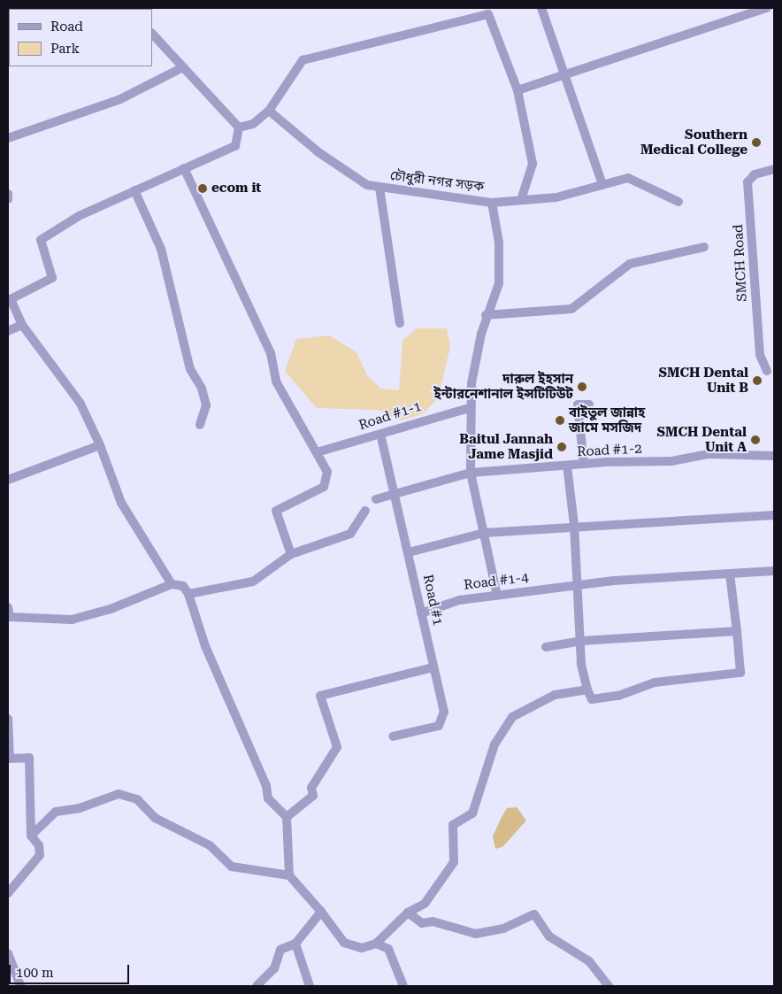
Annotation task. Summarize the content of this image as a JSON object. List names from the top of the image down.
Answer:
{
  "streets": {
    "street": [
      "চৌধুরী নগর সড়ক",
      "SMCH Road",
      "Road #1-1",
      "Road #1-2",
      "Road #1-4",
      "Road #1"
    ]
  },
  "crossings": [
    ["চৌধুরী নগর সড়ক", "Road #1-1"],
    ["চৌধুরী নগর সড়ক", "Road #1-4"],
    ["Road #1-1", "Road #1"],
    ["Road #1-2", "Road #1-4"],
    ["Road #1-4", "Road #1"]
  ],
  "places": [
    "Southern Medical College",
    "ecom it",
    "SMCH Dental Unit B",
    "দারুল ইহসান ইন্টারনেশানাল ইন্সটিটিউট",
    "বাইতুল জান্নাহ জামে মসজিদ",
    "SMCH Dental Unit A",
    "Baitul Jannah Jame Masjid"
  ],
  "legend": ["Road", "Park"],
  "scale_bar": "100 m"
}
